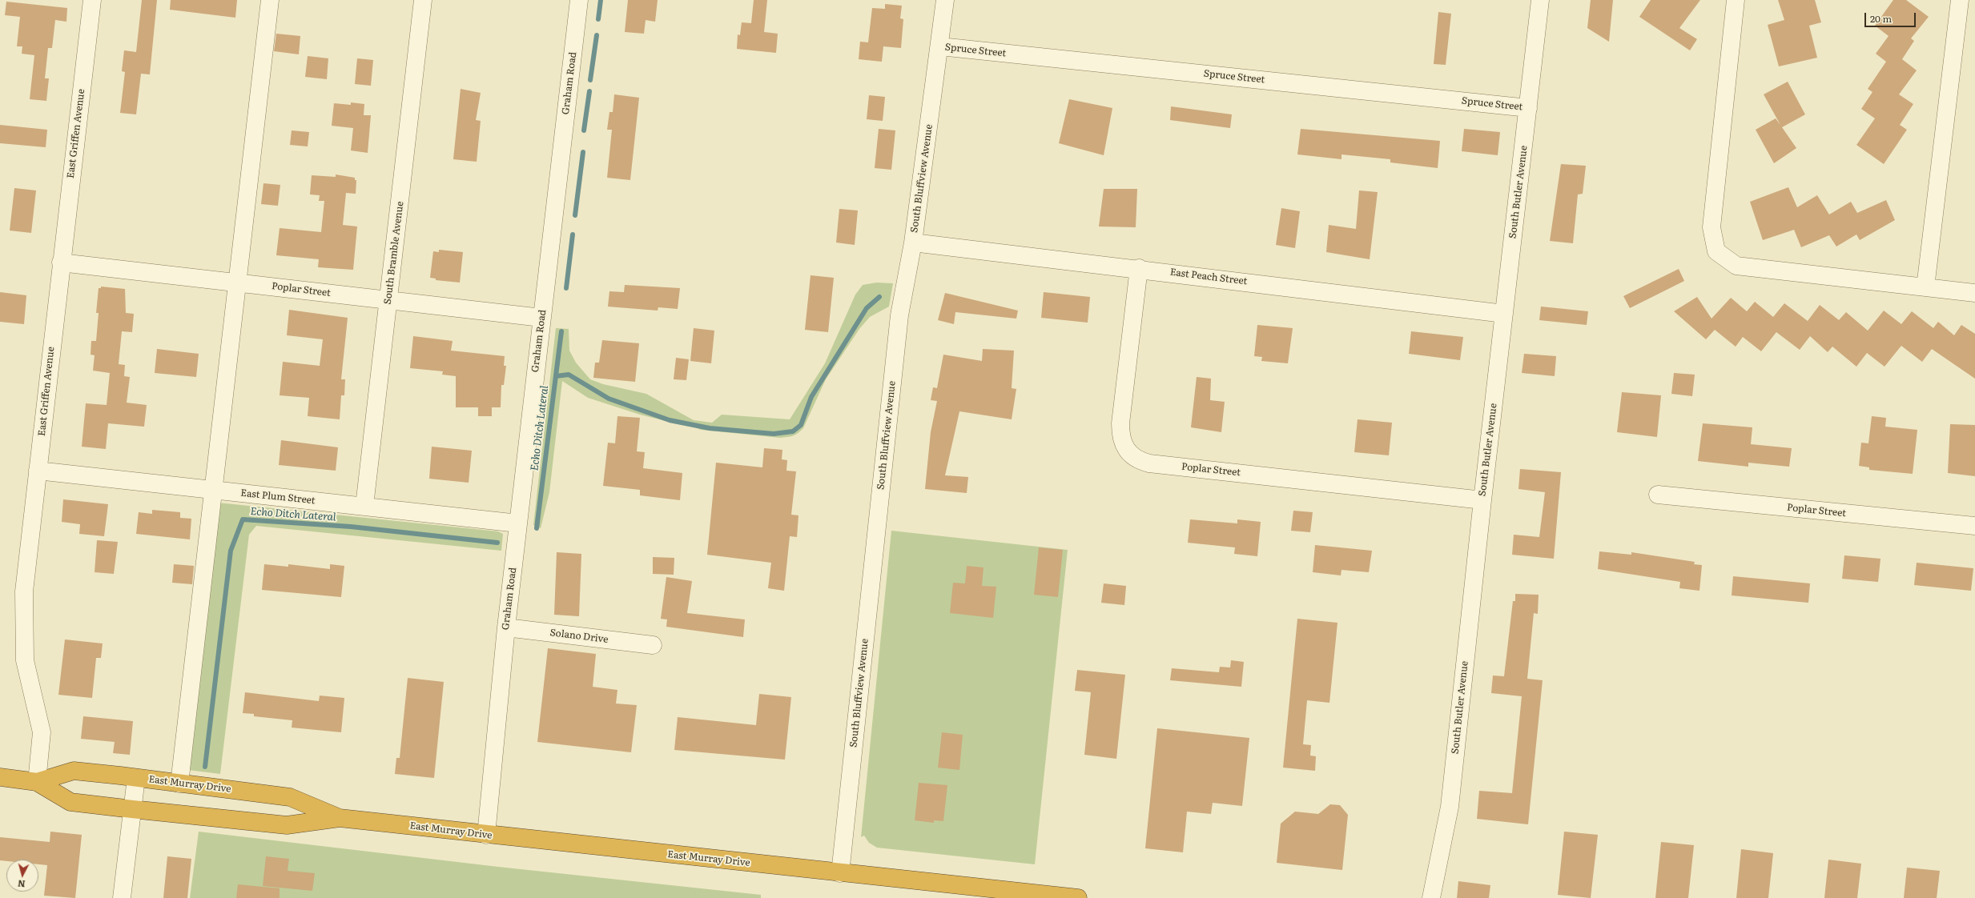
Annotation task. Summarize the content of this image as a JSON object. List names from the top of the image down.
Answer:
{
  "streets": {
    "highway": ["East Murray Drive"],
    "street": [
      "Spruce Street",
      "Graham Road",
      "East Griffen Avenue",
      "South Bluffview Avenue",
      "South Butler Avenue",
      "South Bramble Avenue",
      "East Peach Street",
      "Poplar Street",
      "East Plum Street",
      "Solano Drive"
    ]
  },
  "crossings": [
    ["Spruce Street", "South Bluffview Avenue"],
    ["Spruce Street", "South Butler Avenue"],
    ["Graham Road", "Poplar Street"],
    ["Graham Road", "East Plum Street"],
    ["Graham Road", "Solano Drive"],
    ["Graham Road", "East Murray Drive"],
    ["East Griffen Avenue", "Poplar Street"],
    ["East Griffen Avenue", "East Plum Street"],
    ["East Griffen Avenue", "East Murray Drive"],
    ["South Bluffview Avenue", "East Peach Street"],
    ["South Bluffview Avenue", "East Murray Drive"],
    ["South Butler Avenue", "East Peach Street"],
    ["South Butler Avenue", "Poplar Street"],
    ["South Bramble Avenue", "Poplar Street"],
    ["South Bramble Avenue", "East Plum Street"],
    ["East Peach Street", "Poplar Street"]
  ],
  "water": ["Echo Ditch Lateral"],
  "scale_bar": "20 m",
  "north": "bottom"
}
